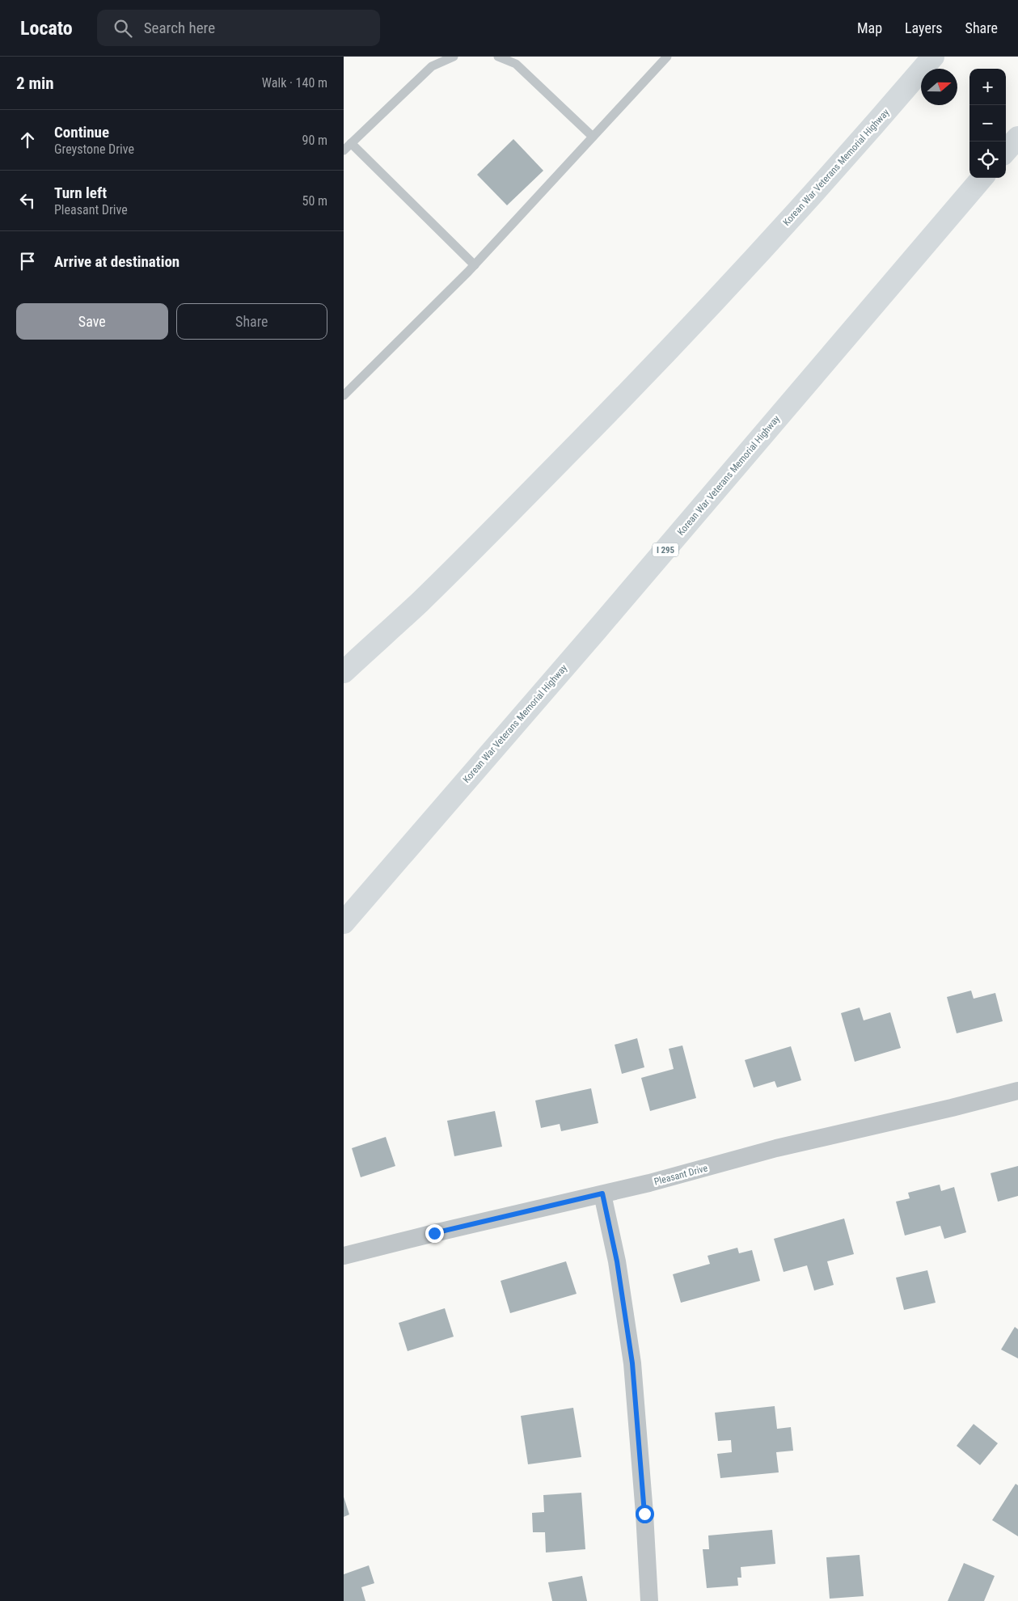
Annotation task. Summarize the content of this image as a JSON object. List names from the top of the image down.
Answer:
{
  "streets": {
    "highway": ["Korean War Veterans Memorial Highway", "I 295"],
    "street": ["Pleasant Drive"]
  },
  "north": "right",
  "page": {
    "header": "Locato",
    "search": "Search here",
    "nav": ["Map", "Layers", "Share"],
    "heading": ["2 min", "Walk · 140 m"],
    "map_buttons": ["+", "−"],
    "list": [
      ["Continue", "Greystone Drive", "90 m"],
      ["Turn left", "Pleasant Drive", "50 m"],
      "Arrive at destination"
    ],
    "buttons": ["Save", "Share"]
  }
}
